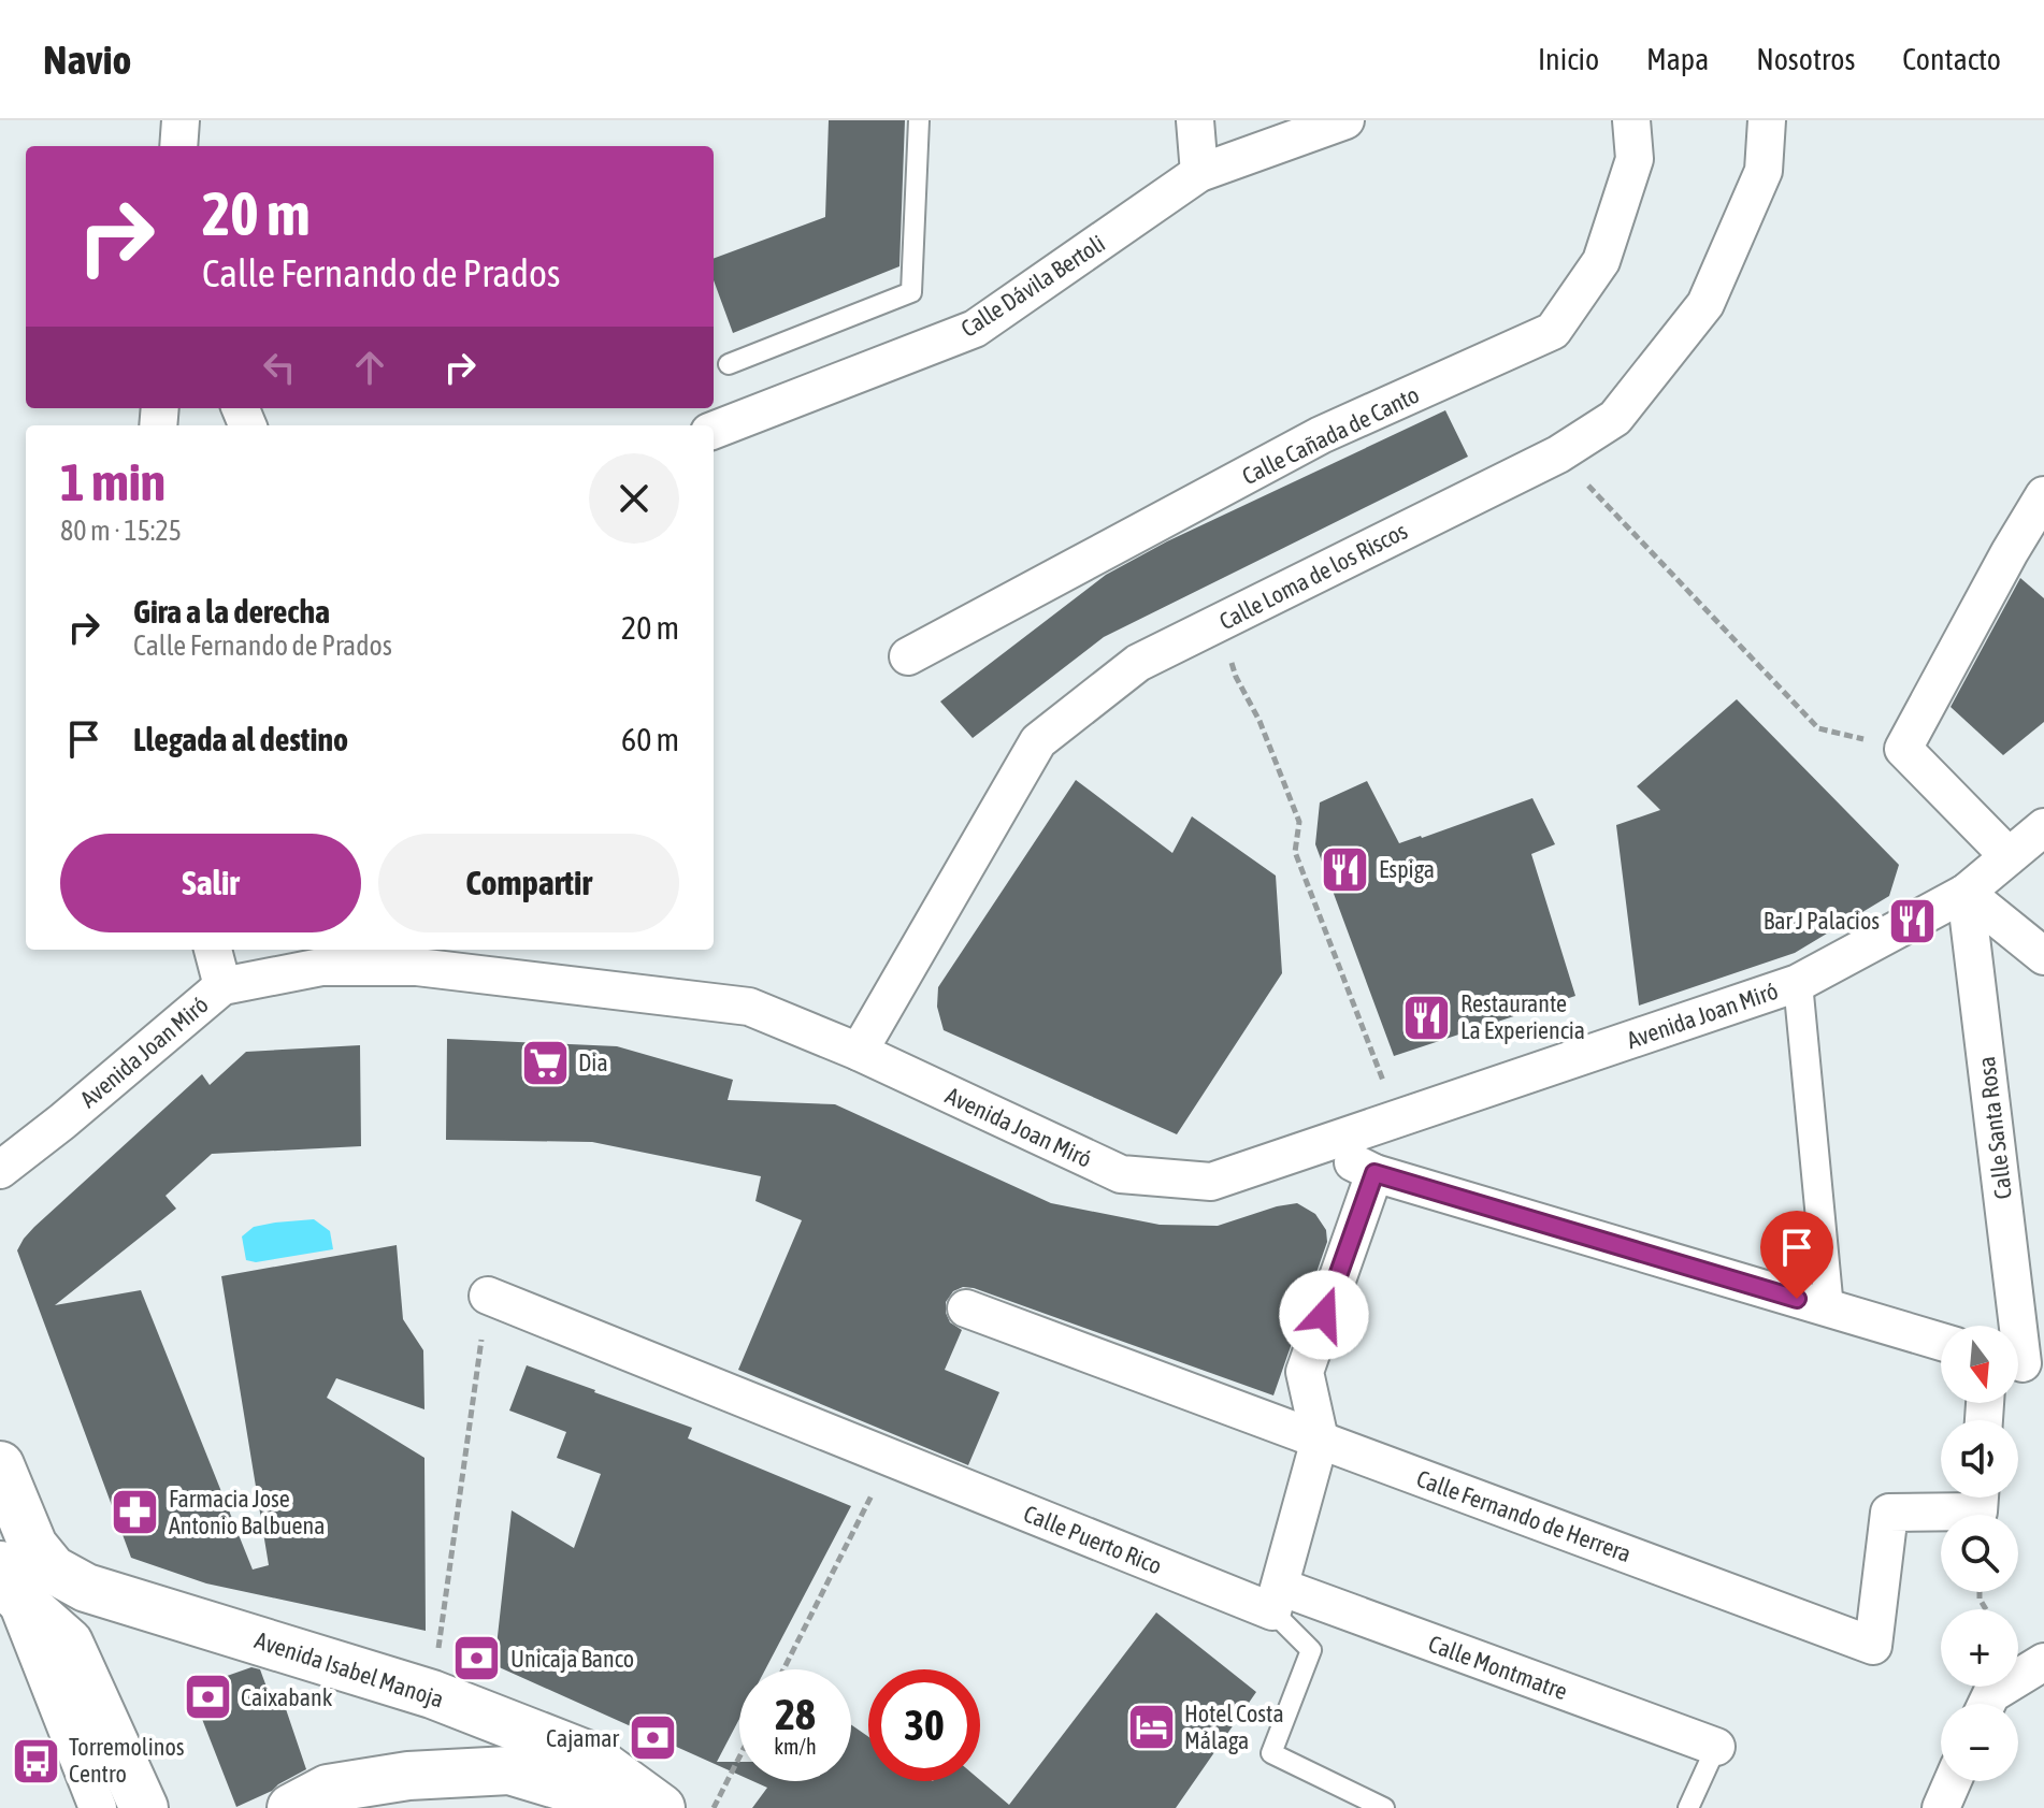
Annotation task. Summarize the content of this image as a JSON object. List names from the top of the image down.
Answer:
{
  "streets": {
    "main road": ["Avenida Isabel Manoja"],
    "street": [
      "Calle Dávila Bertoli",
      "Calle Cañada de Canto",
      "Calle Loma de los Riscos",
      "Avenida Joan Miró",
      "Calle Santa Rosa",
      "Calle Fernando de Herrera",
      "Calle Puerto Rico",
      "Calle Montmatre"
    ]
  },
  "crossings": [
    ["Calle Loma de los Riscos", "Avenida Joan Miró"],
    ["Avenida Joan Miró", "Calle Santa Rosa"],
    ["Calle Puerto Rico", "Calle Montmatre"]
  ],
  "places": {
    "restaurant": ["Espiga", "Bar J Palacios", "Restaurante La Experiencia"],
    "supermarket": ["Dia"],
    "pharmacy": ["Farmacia Jose Antonio Balbuena"],
    "bank": ["Unicaja Banco", "Caixabank", "Cajamar"],
    "hotel": ["Hotel Costa Málaga"],
    "bus stop": ["Torremolinos Centro"]
  },
  "north": "bottom",
  "page": {
    "header": "Navio",
    "nav": [
      "Inicio",
      "Mapa",
      "Nosotros",
      "Contacto"
    ],
    "turn": ["20 m", "Calle Fernando de Prados"],
    "heading": ["1 min", "80 m · 15:25"],
    "list": [
      {
        "name": "Gira a la derecha",
        "note": "Calle Fernando de Prados",
        "value": "20 m"
      },
      {
        "name": "Llegada al destino",
        "value": "60 m"
      }
    ],
    "buttons": ["Salir", "Compartir"],
    "map_buttons": ["+", "−"],
    "speed": "28 km/h",
    "limit": "30"
  }
}
